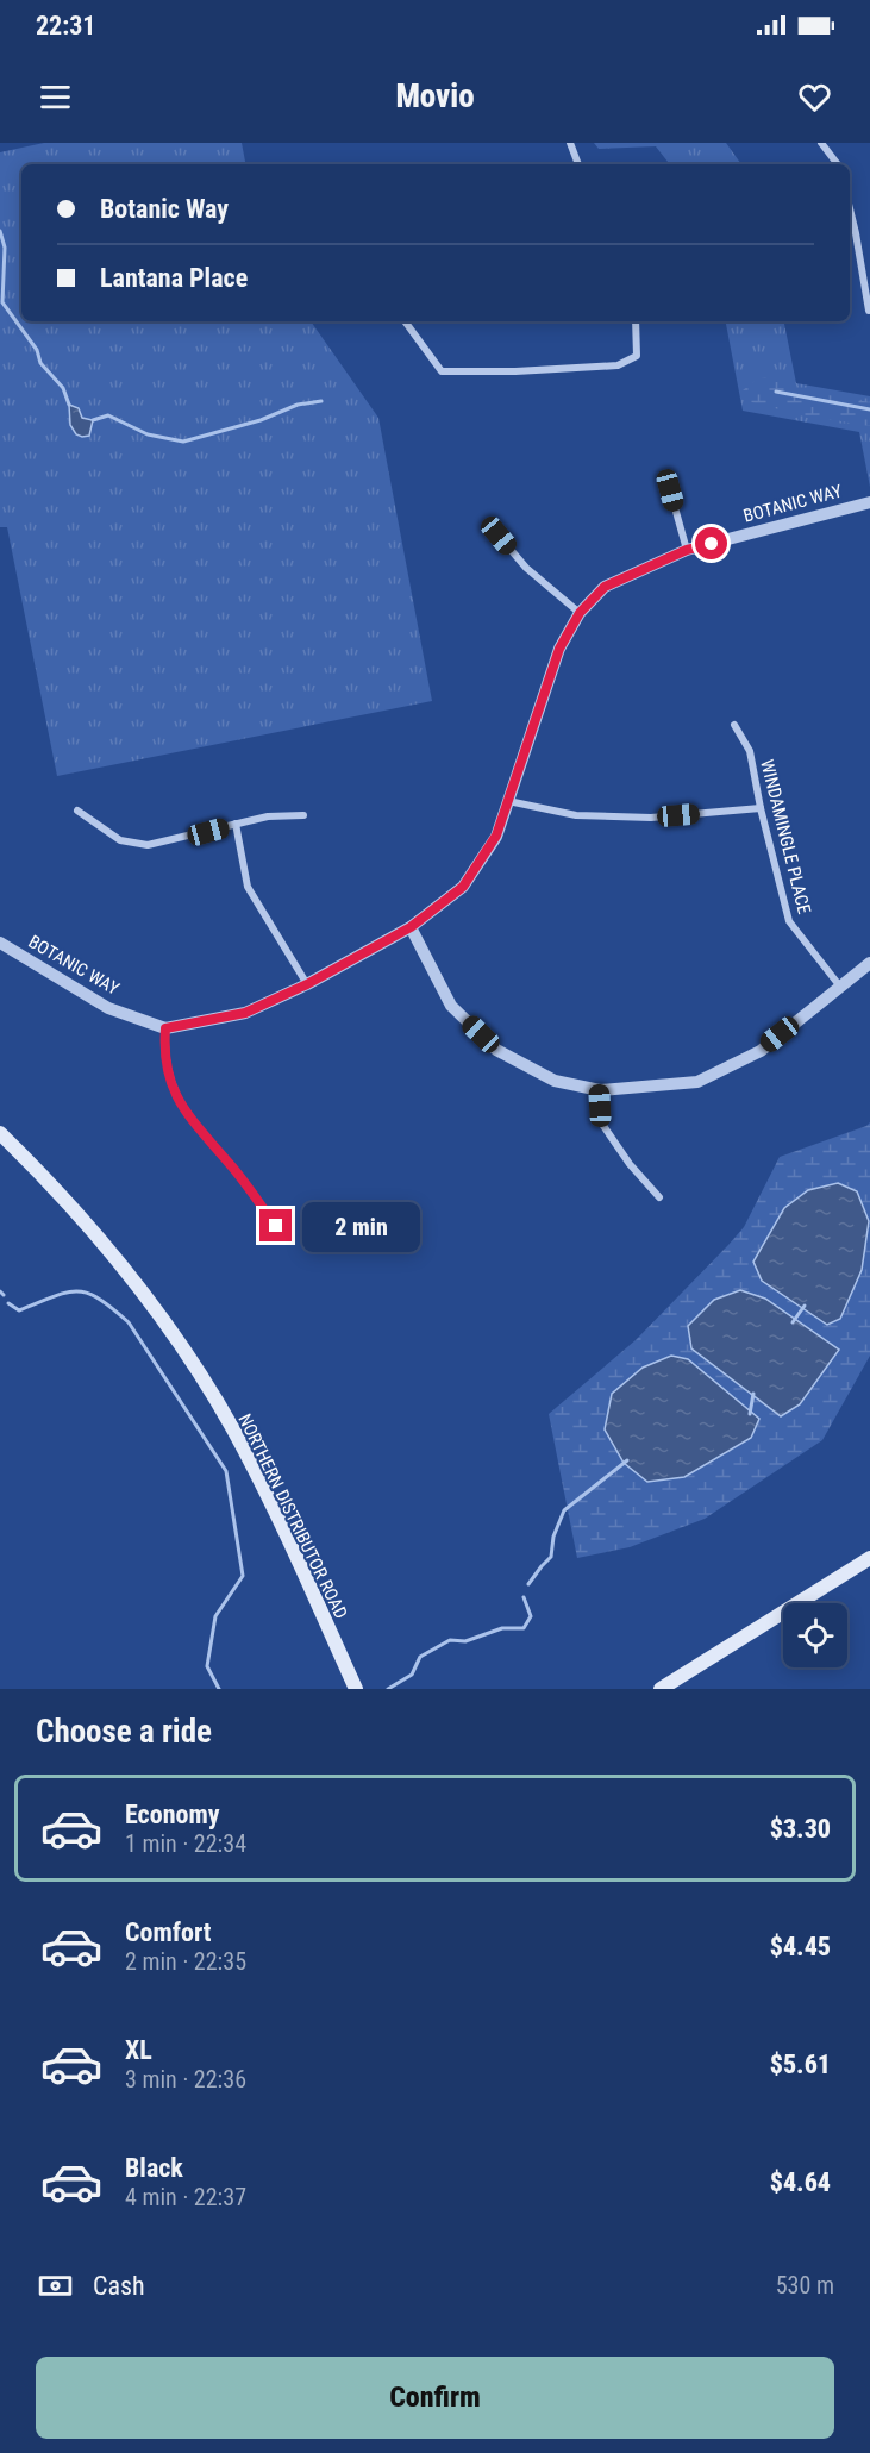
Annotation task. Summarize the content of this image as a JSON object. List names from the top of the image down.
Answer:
{
  "streets": {
    "main road": ["NORTHERN DISTRIBUTOR ROAD"],
    "street": ["BOTANIC WAY", "WINDAMINGLE PLACE"]
  },
  "page": {
    "status": "22:31",
    "header": "Movio",
    "banner": ["Botanic Way", "Lantana Place"],
    "bubble": "2 min",
    "heading": "Choose a ride",
    "list": [
      {
        "name": "Economy",
        "note": "1 min · 22:34",
        "value": "$3.30"
      },
      {
        "name": "Comfort",
        "note": "2 min · 22:35",
        "value": "$4.45"
      },
      {
        "name": "XL",
        "note": "3 min · 22:36",
        "value": "$5.61"
      },
      {
        "name": "Black",
        "note": "4 min · 22:37",
        "value": "$4.64"
      }
    ],
    "pay": ["Cash", "530 m"],
    "buttons": "Confirm"
  }
}
